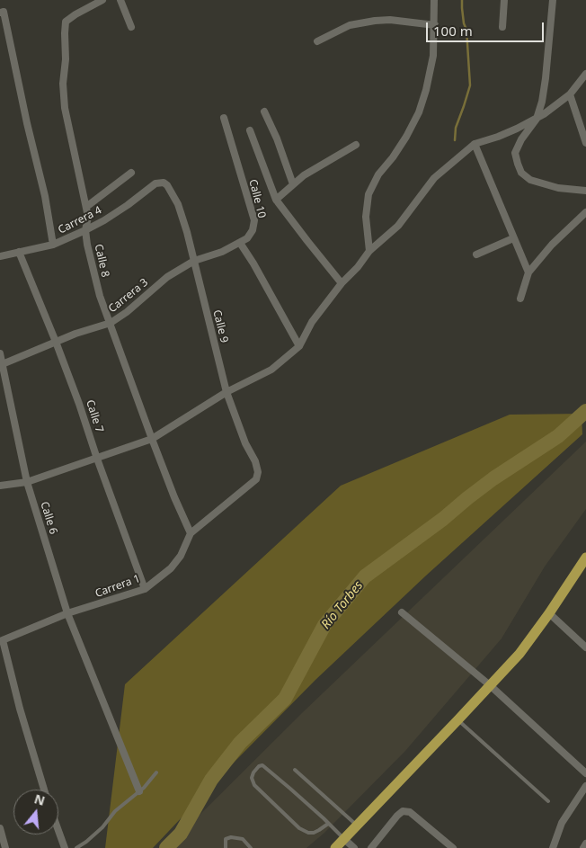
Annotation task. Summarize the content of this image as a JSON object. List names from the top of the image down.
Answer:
{
  "streets": {
    "street": [
      "Calle 10",
      "Carrera 4",
      "Calle 8",
      "Carrera 3",
      "Calle 9",
      "Calle 7",
      "Calle 6",
      "Carrera 1"
    ]
  },
  "crossings": [
    ["Calle 10", "Carrera 3"],
    ["Carrera 4", "Calle 8"],
    ["Carrera 4", "Calle 9"],
    ["Carrera 4", "Calle 7"],
    ["Calle 8", "Carrera 3"],
    ["Calle 8", "Carrera 1"],
    ["Carrera 3", "Calle 9"],
    ["Carrera 3", "Calle 7"],
    ["Carrera 3", "Calle 6"],
    ["Calle 9", "Carrera 1"],
    ["Calle 7", "Carrera 1"],
    ["Calle 6", "Carrera 1"]
  ],
  "water": ["Río Torbes"],
  "scale_bar": "100 m",
  "north": "top"
}
